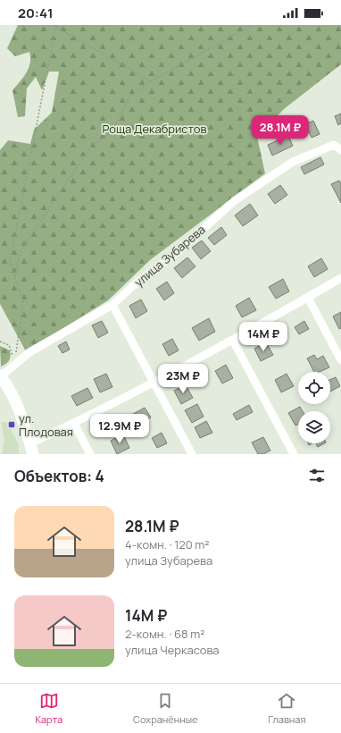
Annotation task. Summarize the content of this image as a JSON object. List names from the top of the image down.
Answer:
{
  "streets": {
    "street": ["улица Зубарева"]
  },
  "parks": ["Роща Декабристов"],
  "places": {
    "transit": ["ул. Плодовая"]
  },
  "page": {
    "status": "20:41",
    "price": [
      "28.1M ₽",
      "14M ₽",
      "23M ₽",
      "12.9M ₽"
    ],
    "heading": "Объектов: 4",
    "list": [
      {
        "name": "28.1M ₽",
        "note": "4-комн. · 120 m² · улица Зубарева"
      },
      {
        "name": "14M ₽",
        "note": "2-комн. · 68 m² · улица Черкасова"
      }
    ],
    "tabs": ["Карта", "Сохранённые", "Главная"]
  }
}
